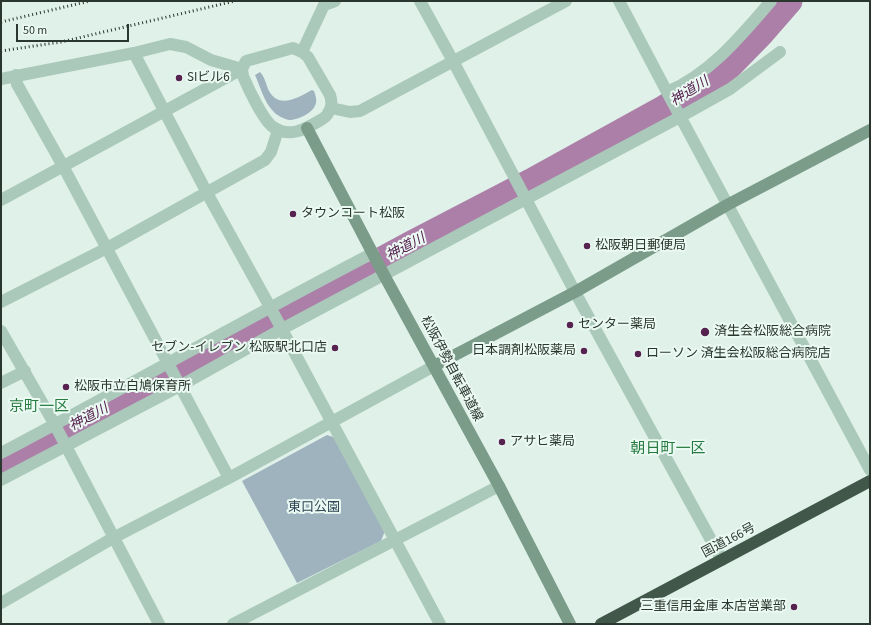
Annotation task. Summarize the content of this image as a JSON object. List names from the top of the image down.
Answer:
{
  "streets": {
    "highway": ["国道166号"],
    "main road": ["松阪伊勢自転車道線"]
  },
  "districts": ["京町一区", "朝日町一区"],
  "water": ["神道川"],
  "parks": ["東口公園"],
  "places": [
    "SIビル6",
    "タウンコート松阪",
    "松阪朝日郵便局",
    "センター薬局",
    "済生会松阪総合病院",
    "セブン-イレブン 松阪駅北口店",
    "日本調剤松阪薬局",
    "ローソン 済生会松阪総合病院店",
    "松阪市立白鳩保育所",
    "アサヒ薬局",
    "三重信用金庫 本店営業部"
  ],
  "scale_bar": "50 m"
}
